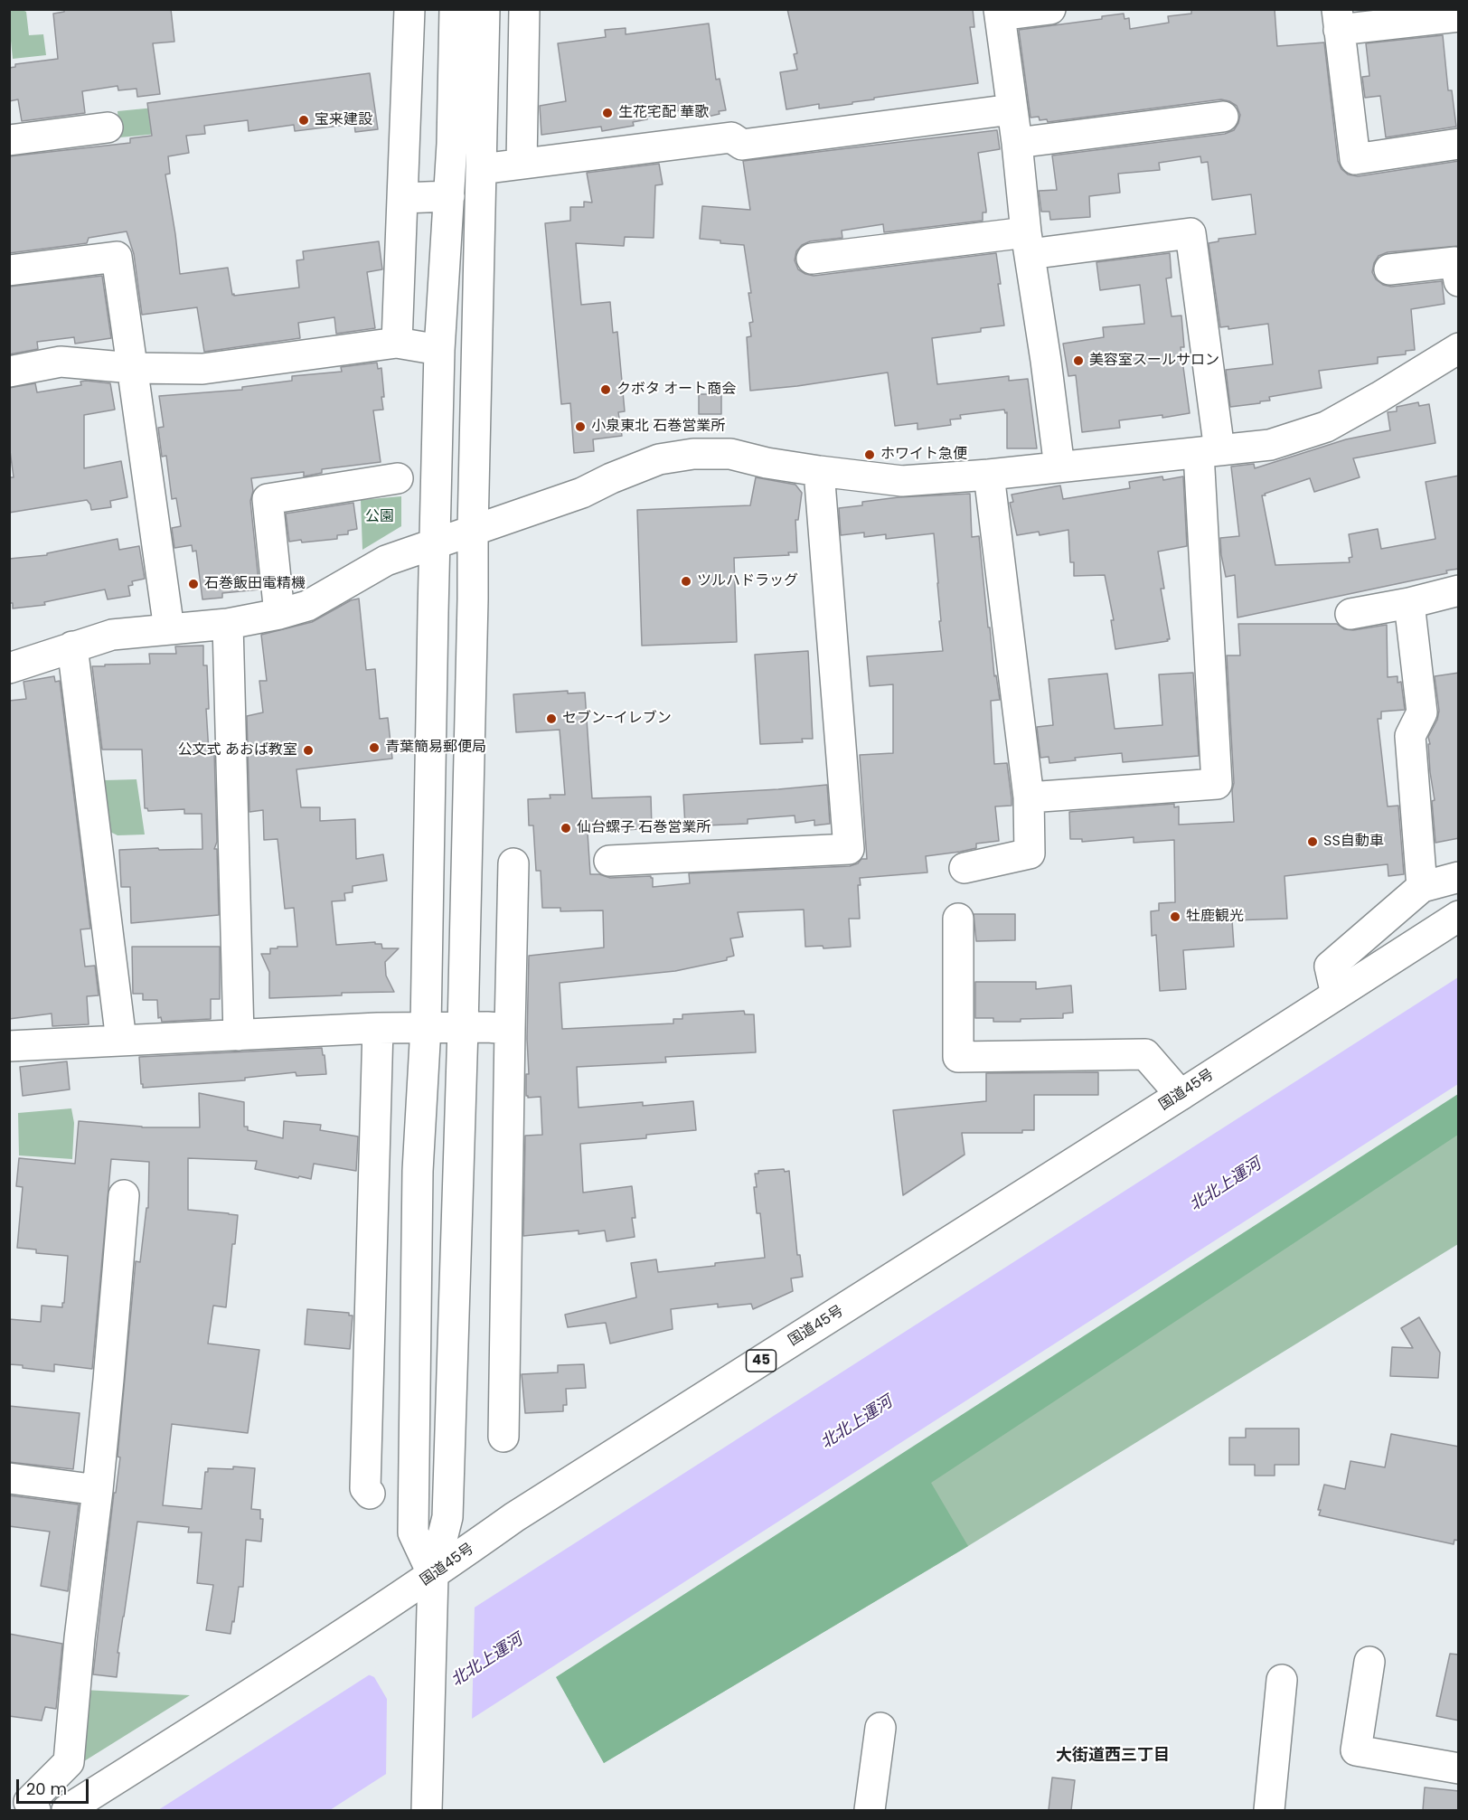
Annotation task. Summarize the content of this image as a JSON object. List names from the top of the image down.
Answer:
{
  "streets": {
    "main road": ["国道45号", "45"]
  },
  "districts": ["大街道西三丁目"],
  "water": ["北北上運河"],
  "parks": ["公園"],
  "places": [
    "生花宅配 華歌",
    "宝来建設",
    "美容室スールサロン",
    "クボタ オート商会",
    "小泉東北 石巻営業所",
    "ホワイト急便",
    "ツルハドラッグ",
    "石巻飯田電精機",
    "セブン-イレブン",
    "青葉簡易郵便局",
    "公文式 あおば教室",
    "仙台螺子 石巻営業所",
    "SS自動車",
    "牡鹿観光"
  ],
  "scale_bar": "20 m"
}
